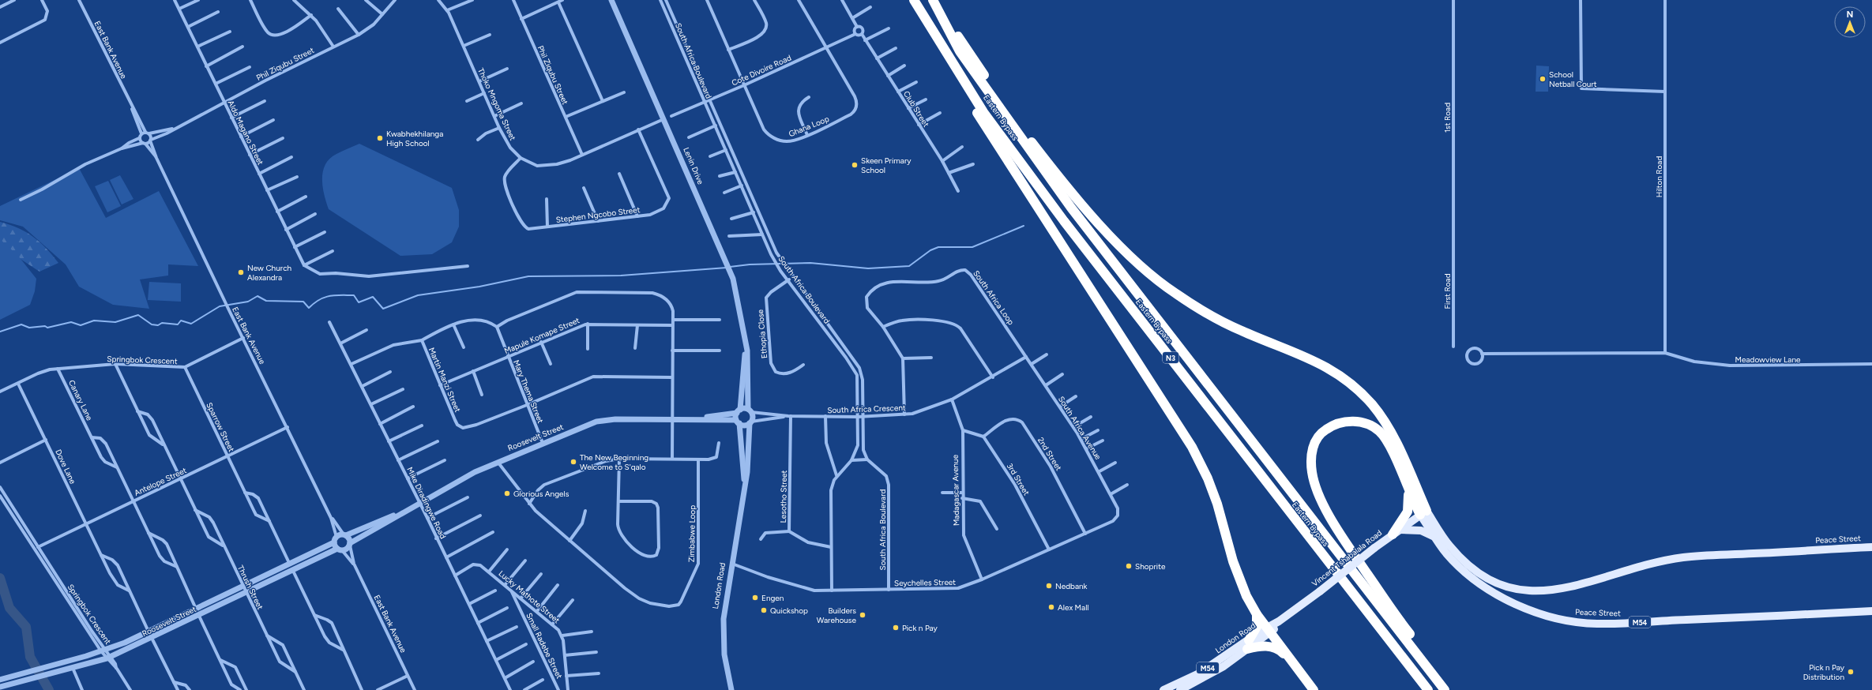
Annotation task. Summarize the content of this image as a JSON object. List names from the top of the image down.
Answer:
{
  "streets": {
    "highway": ["Eastern Bypass", "N3"],
    "main road": [
      "Peace Street",
      "Vincent Tshabalala Road",
      "London Road",
      "M54"
    ],
    "street": [
      "East Bank Avenue",
      "South Africa Boulevard",
      "Phil Ziqubu Street",
      "Cote Divoire Road",
      "Thoko Mngoma Street",
      "Club Street",
      "1st Road",
      "Ghana Loop",
      "Aldo Magano Street",
      "Lenin Drive",
      "Hilton Road",
      "Stephen Ngcobo Street",
      "First Road",
      "South Africa Loop",
      "Ethopia Close",
      "Mapule Komape Street",
      "Meadowview Lane",
      "Springbok Crescent",
      "Martin Manzi Street",
      "Mary Thema Street",
      "Canary Lane",
      "South Africa Crescent",
      "Sparrow Street",
      "South Africa Avenue",
      "Roosevelt Street",
      "2nd Street",
      "Dove Lane",
      "3rd Street",
      "Antelope Street",
      "Madagascar Avenue",
      "Lesotho Street",
      "Mike Diradingwe Road",
      "Zimbabwe Loop",
      "Seychelles Street",
      "Thrush Street",
      "Lucky Mathote Street",
      "Small Radebe Street"
    ]
  },
  "crossings": [
    ["East Bank Avenue", "Phil Ziqubu Street"],
    ["East Bank Avenue", "Springbok Crescent"],
    ["East Bank Avenue", "Roosevelt Street"],
    ["East Bank Avenue", "Antelope Street"],
    ["South Africa Boulevard", "Cote Divoire Road"],
    ["South Africa Boulevard", "Ethopia Close"],
    ["South Africa Boulevard", "South Africa Crescent"],
    ["South Africa Boulevard", "Lesotho Street"],
    ["South Africa Boulevard", "Seychelles Street"],
    ["Phil Ziqubu Street", "Thoko Mngoma Street"],
    ["Phil Ziqubu Street", "Aldo Magano Street"],
    ["Cote Divoire Road", "Ghana Loop"],
    ["Thoko Mngoma Street", "Lenin Drive"],
    ["Thoko Mngoma Street", "Stephen Ngcobo Street"],
    ["1st Road", "First Road"],
    ["Hilton Road", "Meadowview Lane"],
    ["South Africa Loop", "South Africa Crescent"],
    ["South Africa Loop", "South Africa Avenue"],
    ["Mapule Komape Street", "Martin Manzi Street"],
    ["Mapule Komape Street", "Mary Thema Street"],
    ["Springbok Crescent", "Canary Lane"],
    ["Springbok Crescent", "Sparrow Street"],
    ["Springbok Crescent", "Roosevelt Street"],
    ["Springbok Crescent", "Dove Lane"],
    ["Springbok Crescent", "Antelope Street"],
    ["Martin Manzi Street", "Mary Thema Street"],
    ["Mary Thema Street", "Roosevelt Street"],
    ["South Africa Crescent", "South Africa Avenue"],
    ["South Africa Crescent", "Roosevelt Street"],
    ["South Africa Crescent", "Madagascar Avenue"],
    ["South Africa Crescent", "Lesotho Street"],
    ["South Africa Crescent", "London Road"],
    ["Sparrow Street", "Antelope Street"],
    ["South Africa Avenue", "Seychelles Street"],
    ["Roosevelt Street", "Mike Diradingwe Road"],
    ["Roosevelt Street", "Zimbabwe Loop"],
    ["Roosevelt Street", "London Road"],
    ["Roosevelt Street", "Thrush Street"],
    ["2nd Street", "3rd Street"],
    ["2nd Street", "Seychelles Street"],
    ["Dove Lane", "Antelope Street"],
    ["3rd Street", "Seychelles Street"],
    ["Madagascar Avenue", "Seychelles Street"],
    ["Mike Diradingwe Road", "Lucky Mathote Street"],
    ["Peace Street", "Vincent Tshabalala Road"],
    ["Vincent Tshabalala Road", "London Road"],
    ["Seychelles Street", "London Road"],
    ["Lucky Mathote Street", "Small Radebe Street"]
  ],
  "places": [
    "School Netball Court",
    "Kwabhekhilanga High School",
    "Skeen Primary School",
    "New Church Alexandra",
    "The New Beginning Welcome to S'qalo",
    "Glorious Angels",
    "Shoprite",
    "Nedbank",
    "Engen",
    "Alex Mall",
    "Quickshop",
    "Builders Warehouse",
    "Pick n Pay",
    "Pick n Pay Distribution"
  ],
  "north": "top"
}
